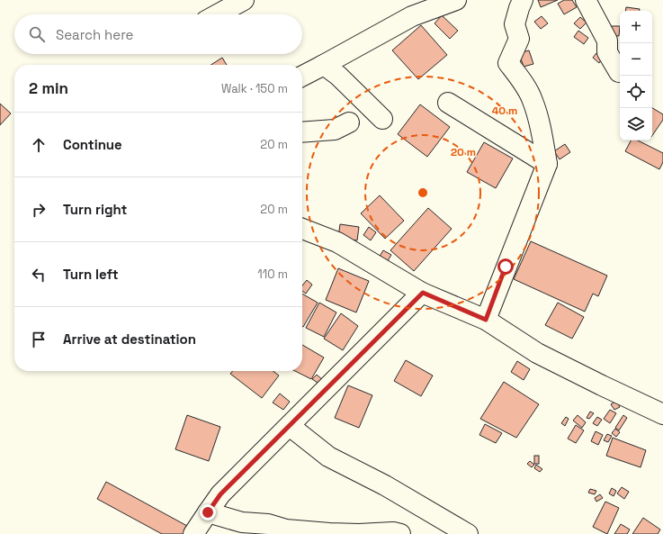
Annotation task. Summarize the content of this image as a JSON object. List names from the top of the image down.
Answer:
{
  "page": {
    "map_buttons": ["+", "−"],
    "search": "Search here",
    "heading": ["2 min", "Walk · 150 m"],
    "list": [
      ["Continue", "20 m"],
      ["Turn right", "20 m"],
      ["Turn left", "110 m"],
      "Arrive at destination"
    ]
  },
  "rings": ["40 m", "20 m"]
}
